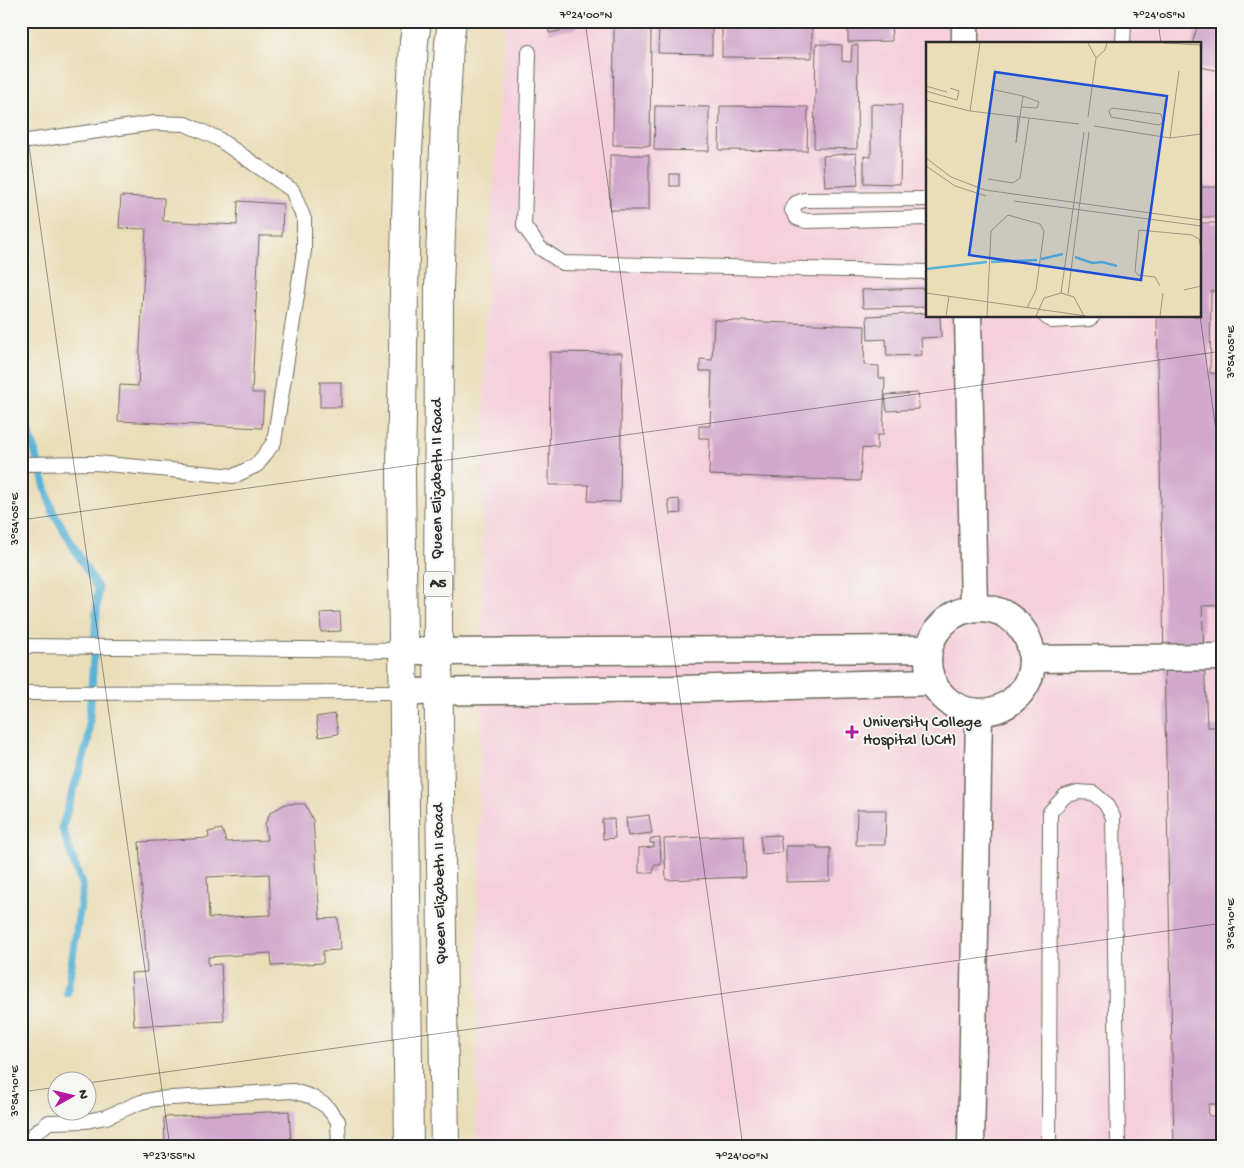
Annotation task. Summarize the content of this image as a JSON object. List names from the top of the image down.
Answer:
{
  "streets": {
    "highway": ["Queen Elizabeth II Road", "A5"]
  },
  "places": {
    "health": ["University College Hospital (UCH)"]
  },
  "north": "right",
  "coordinates": [
    "7°24'00\"N",
    "7°24'05\"N",
    "3°54'05\"E",
    "3°54'10\"E",
    "7°23'55\"N"
  ]
}
